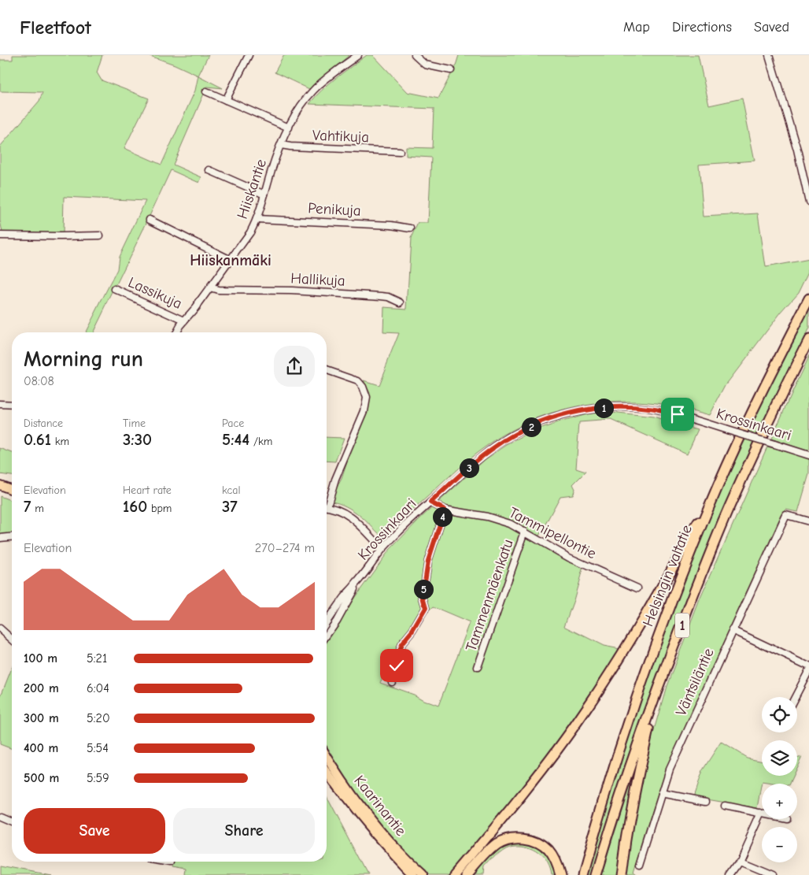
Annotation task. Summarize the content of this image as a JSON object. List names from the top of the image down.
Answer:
{
  "streets": {
    "highway": ["Helsingin valtatie", "1"],
    "main road": ["Kaarinantie"],
    "street": [
      "Vahtikuja",
      "Hiiskantie",
      "Penikuja",
      "Hallikuja",
      "Lassikuja",
      "Krossinkaari",
      "Tammipellontie",
      "Tammenmäenkatu",
      "Väntsiläntie"
    ]
  },
  "crossings": [
    ["Vahtikuja", "Hiiskantie"],
    ["Hiiskantie", "Penikuja"],
    ["Hiiskantie", "Hallikuja"],
    ["Hiiskantie", "Lassikuja"],
    ["Krossinkaari", "Tammipellontie"],
    ["Tammipellontie", "Tammenmäenkatu"]
  ],
  "districts": ["Hiiskanmäki"],
  "page": {
    "header": "Fleetfoot",
    "nav": ["Map", "Directions", "Saved"],
    "heading": ["Morning run", "08:08"],
    "pins": [
      "1",
      "2",
      "3",
      "4",
      "5"
    ],
    "stats": [
      ["Distance", "0.61 km"],
      ["Time", "3:30"],
      ["Pace", "5:44 /km"],
      ["Elevation", "7 m"],
      ["Heart rate", "160 bpm"],
      ["kcal", "37"]
    ],
    "chart": ["Elevation", "270–274 m"],
    "list": [
      {
        "name": "100 m",
        "note": "5:21"
      },
      {
        "name": "200 m",
        "note": "6:04"
      },
      {
        "name": "300 m",
        "note": "5:20"
      },
      {
        "name": "400 m",
        "note": "5:54"
      },
      {
        "name": "500 m",
        "note": "5:59"
      }
    ],
    "map_buttons": ["+", "−"],
    "buttons": ["Save", "Share"]
  }
}
